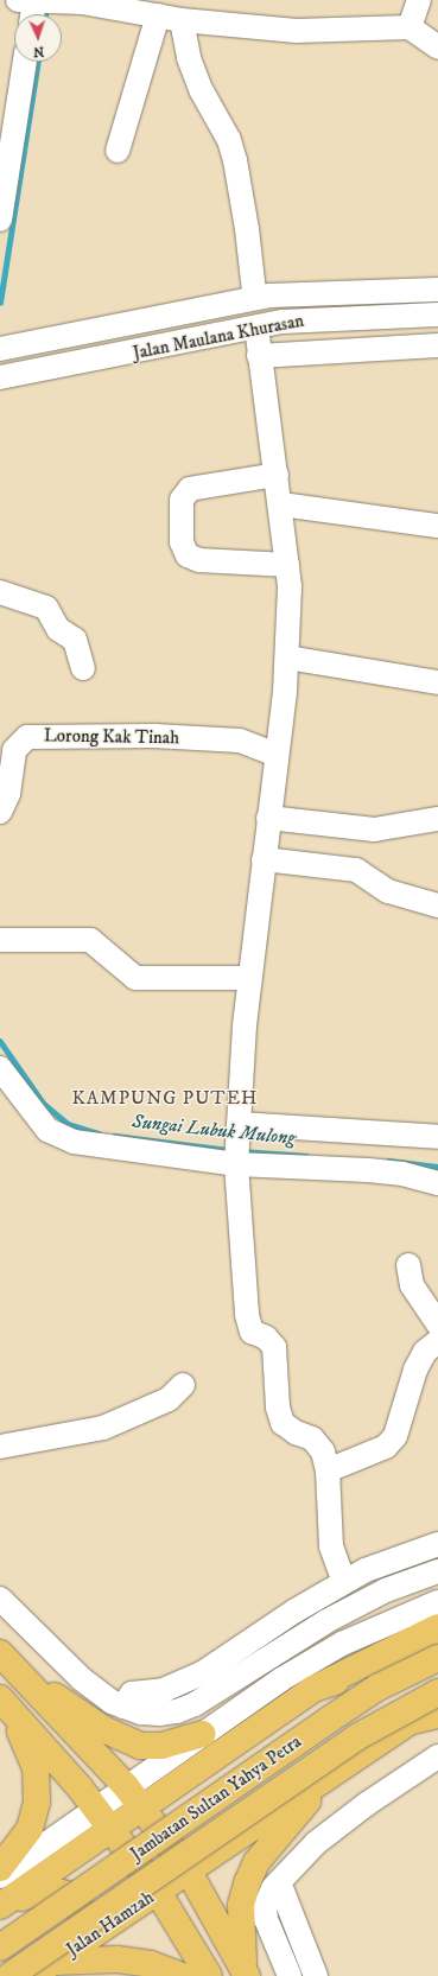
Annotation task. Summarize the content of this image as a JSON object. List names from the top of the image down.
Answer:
{
  "streets": {
    "main road": ["Jambatan Sultan Yahya Petra", "Jalan Hamzah"],
    "street": ["Jalan Maulana Khurasan", "Lorong Kak Tinah"]
  },
  "districts": ["KAMPUNG PUTEH"],
  "water": ["Sungai Lubuk Mulong"],
  "north": "bottom"
}
